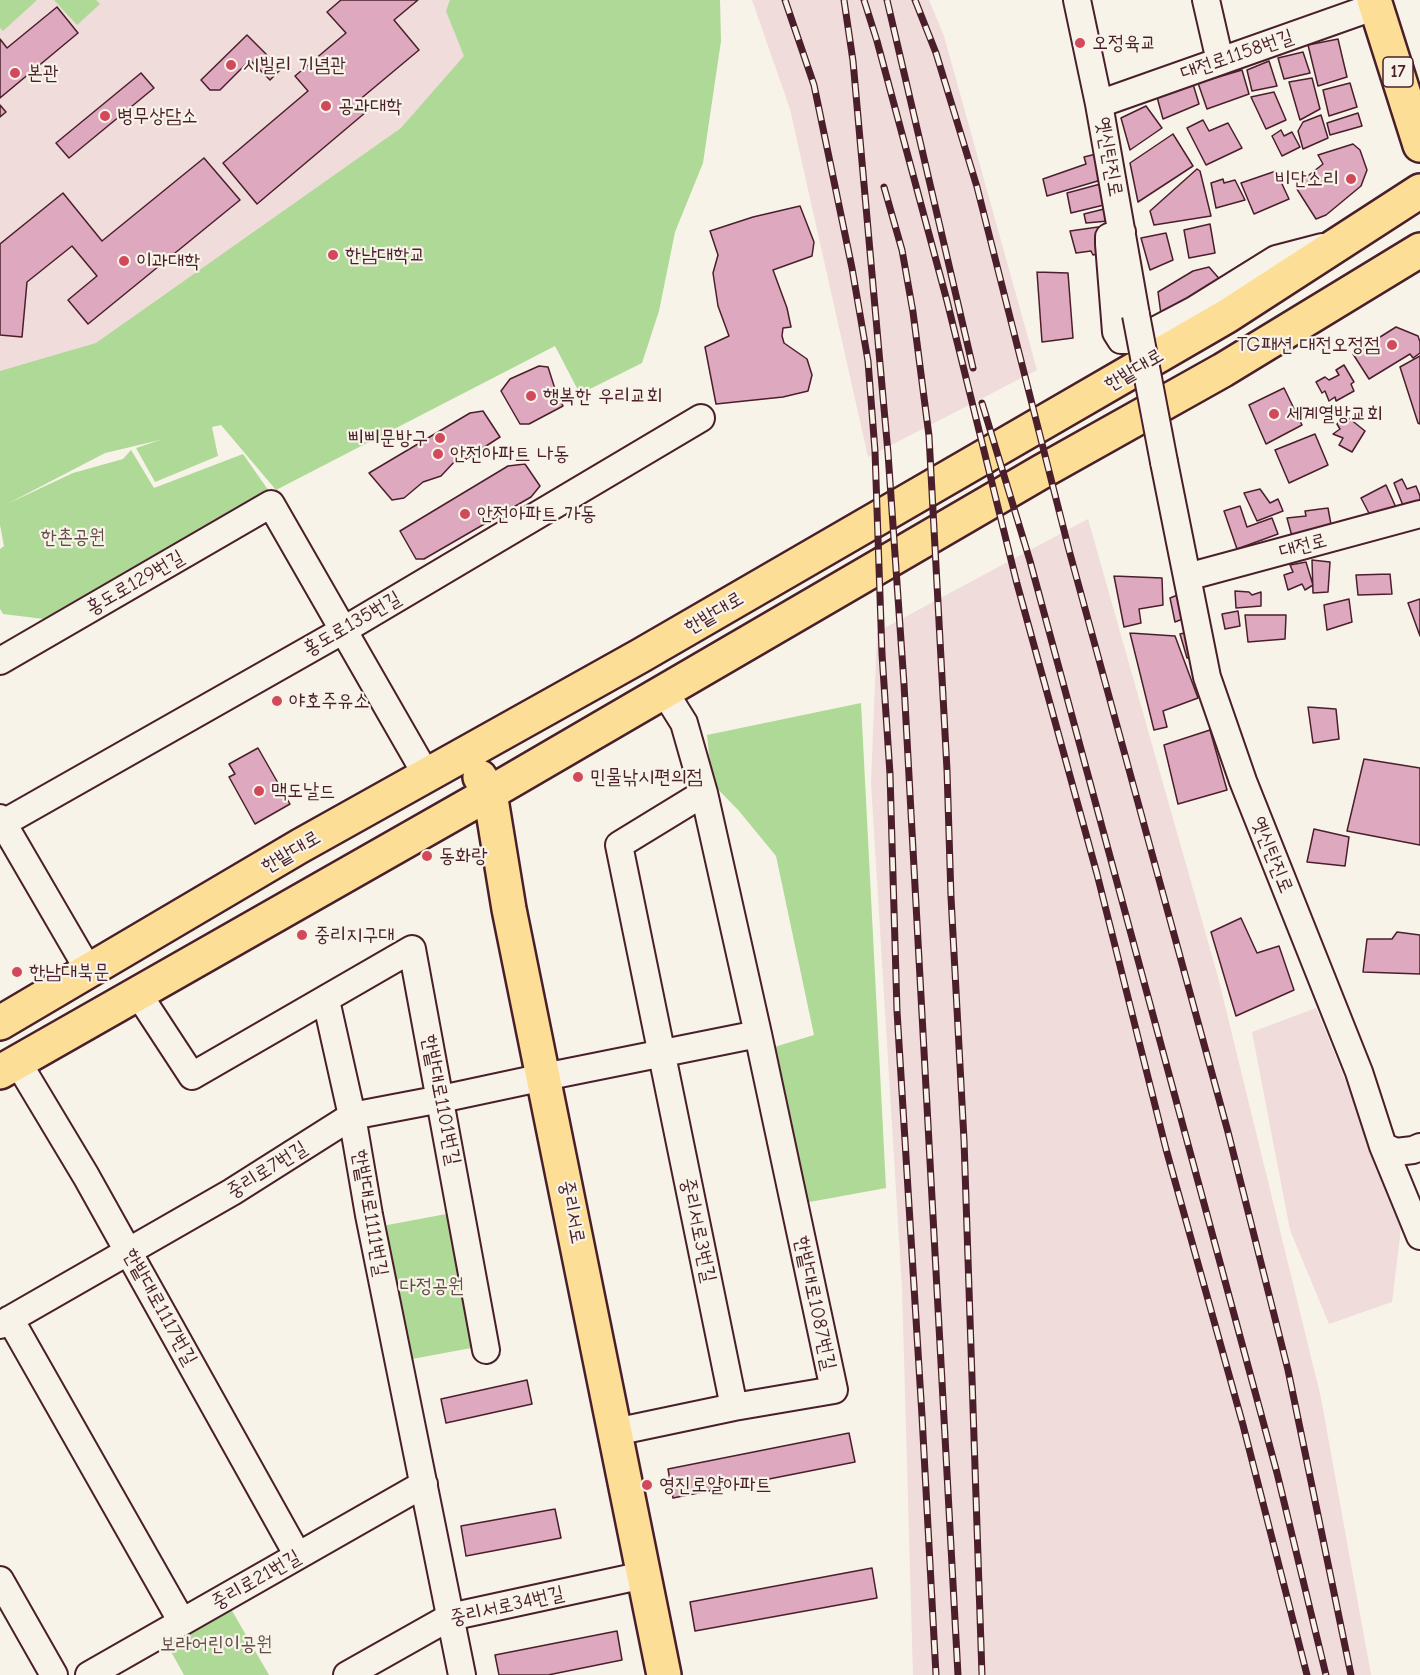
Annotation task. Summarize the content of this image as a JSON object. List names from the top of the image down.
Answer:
{
  "streets": {
    "main road": ["17", "한밭대로", "중리서로"],
    "street": [
      "대전로1158번길",
      "옛신탄진로",
      "대전로",
      "홍도로129번길",
      "홍도로135번길",
      "한밭대로1101번길",
      "중리로7번길",
      "한밭대로1111번길",
      "중리서로3번길",
      "한밭대로1087번길",
      "한밭대로1117번길",
      "중리로21번길",
      "중리서로34번길"
    ]
  },
  "crossings": [
    ["대전로1158번길", "17"],
    ["대전로1158번길", "옛신탄진로"],
    ["옛신탄진로", "대전로"],
    ["한밭대로", "중리서로"],
    ["홍도로129번길", "홍도로135번길"],
    ["한밭대로1101번길", "중리로7번길"],
    ["한밭대로1101번길", "한밭대로1111번길"],
    ["중리로7번길", "중리서로"],
    ["중리로7번길", "한밭대로1111번길"],
    ["중리로7번길", "한밭대로1117번길"],
    ["중리로7번길", "중리로21번길"],
    ["중리서로", "한밭대로1087번길"],
    ["중리서로", "중리서로34번길"],
    ["한밭대로1111번길", "중리로21번길"],
    ["한밭대로1111번길", "중리서로34번길"],
    ["중리서로3번길", "한밭대로1087번길"],
    ["한밭대로1117번길", "중리로21번길"]
  ],
  "parks": ["한촌공원", "다정공원", "보라어린이공원"],
  "places": [
    "오정육교",
    "시빌리 기념관",
    "본관",
    "공과대학",
    "병무상담소",
    "비단소리",
    "한남대학교",
    "이과대학",
    "TG패션 대전오정점",
    "행복한 우리교회",
    "세계열방교회",
    "삐삐문방구",
    "안전아파트 나동",
    "안전아파트 가동",
    "야호주유소",
    "민물낚시편의점",
    "맥도날드",
    "동화랑",
    "중리지구대",
    "한남대북문",
    "영진로얄아파트"
  ]
}
